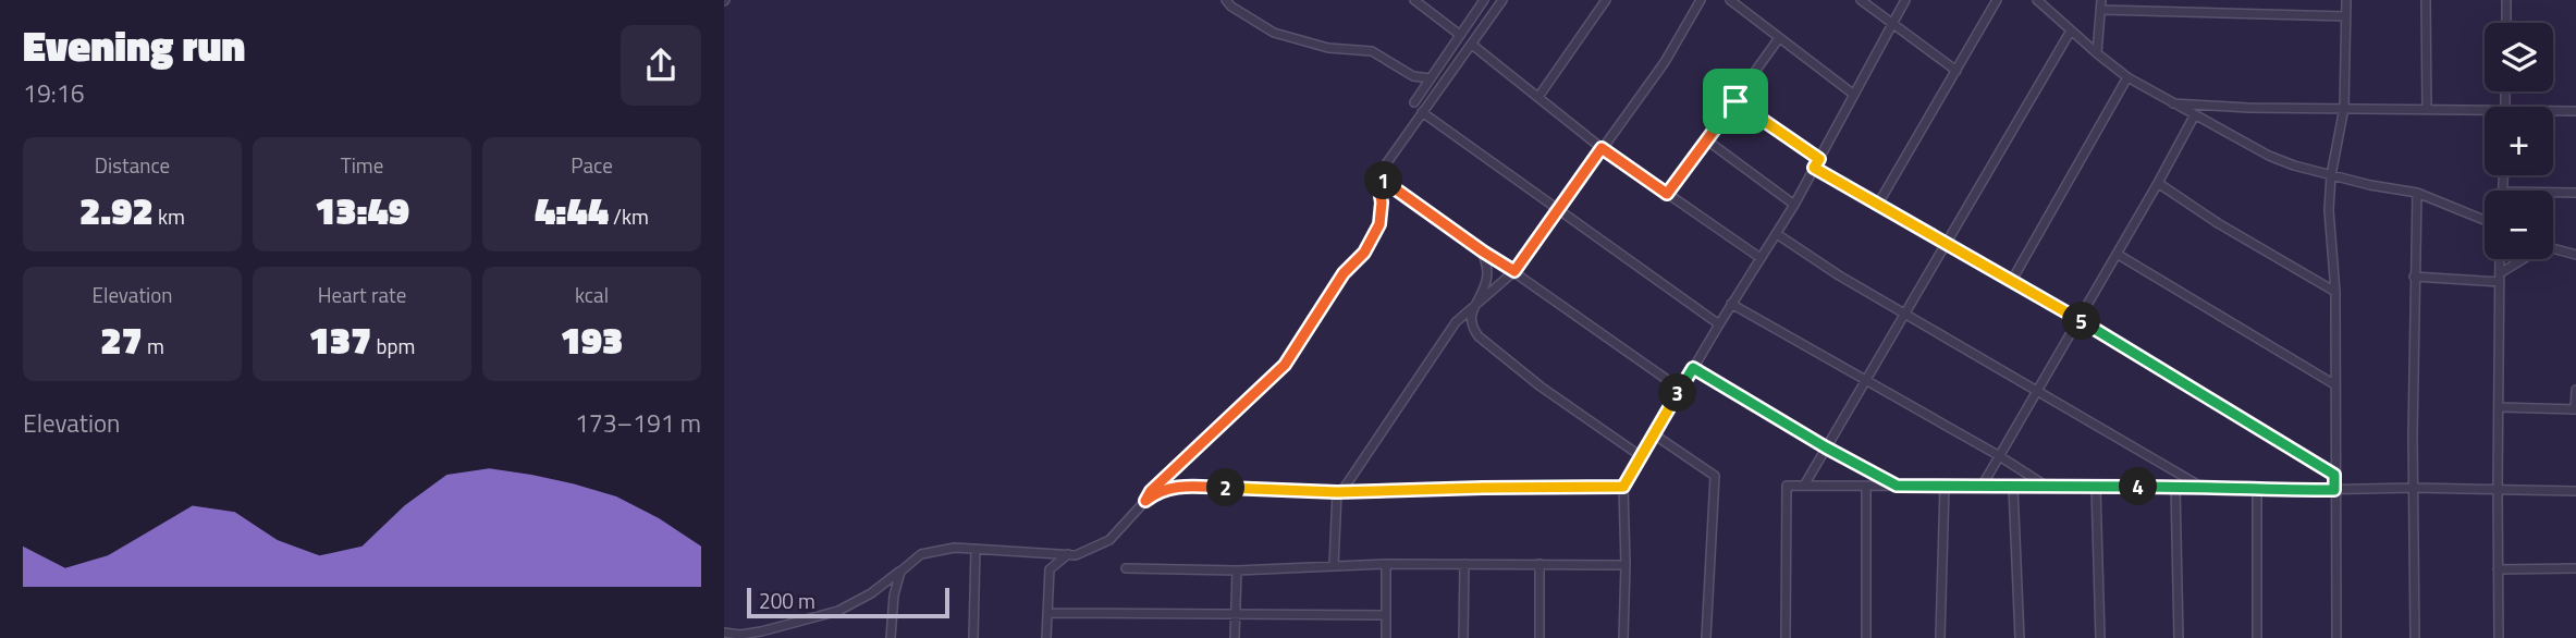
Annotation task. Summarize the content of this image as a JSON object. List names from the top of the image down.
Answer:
{
  "scale_bar": "200 m",
  "page": {
    "heading": ["Evening run", "19:16"],
    "map_buttons": ["+", "−"],
    "stats": [
      ["Distance", "2.92 km"],
      ["Time", "13:49"],
      ["Pace", "4:44 /km"],
      ["Elevation", "27 m"],
      ["Heart rate", "137 bpm"],
      ["kcal", "193"]
    ],
    "pins": [
      "1",
      "5",
      "3",
      "4",
      "2"
    ],
    "chart": ["Elevation", "173–191 m"],
    "scale": "200 m"
  }
}
